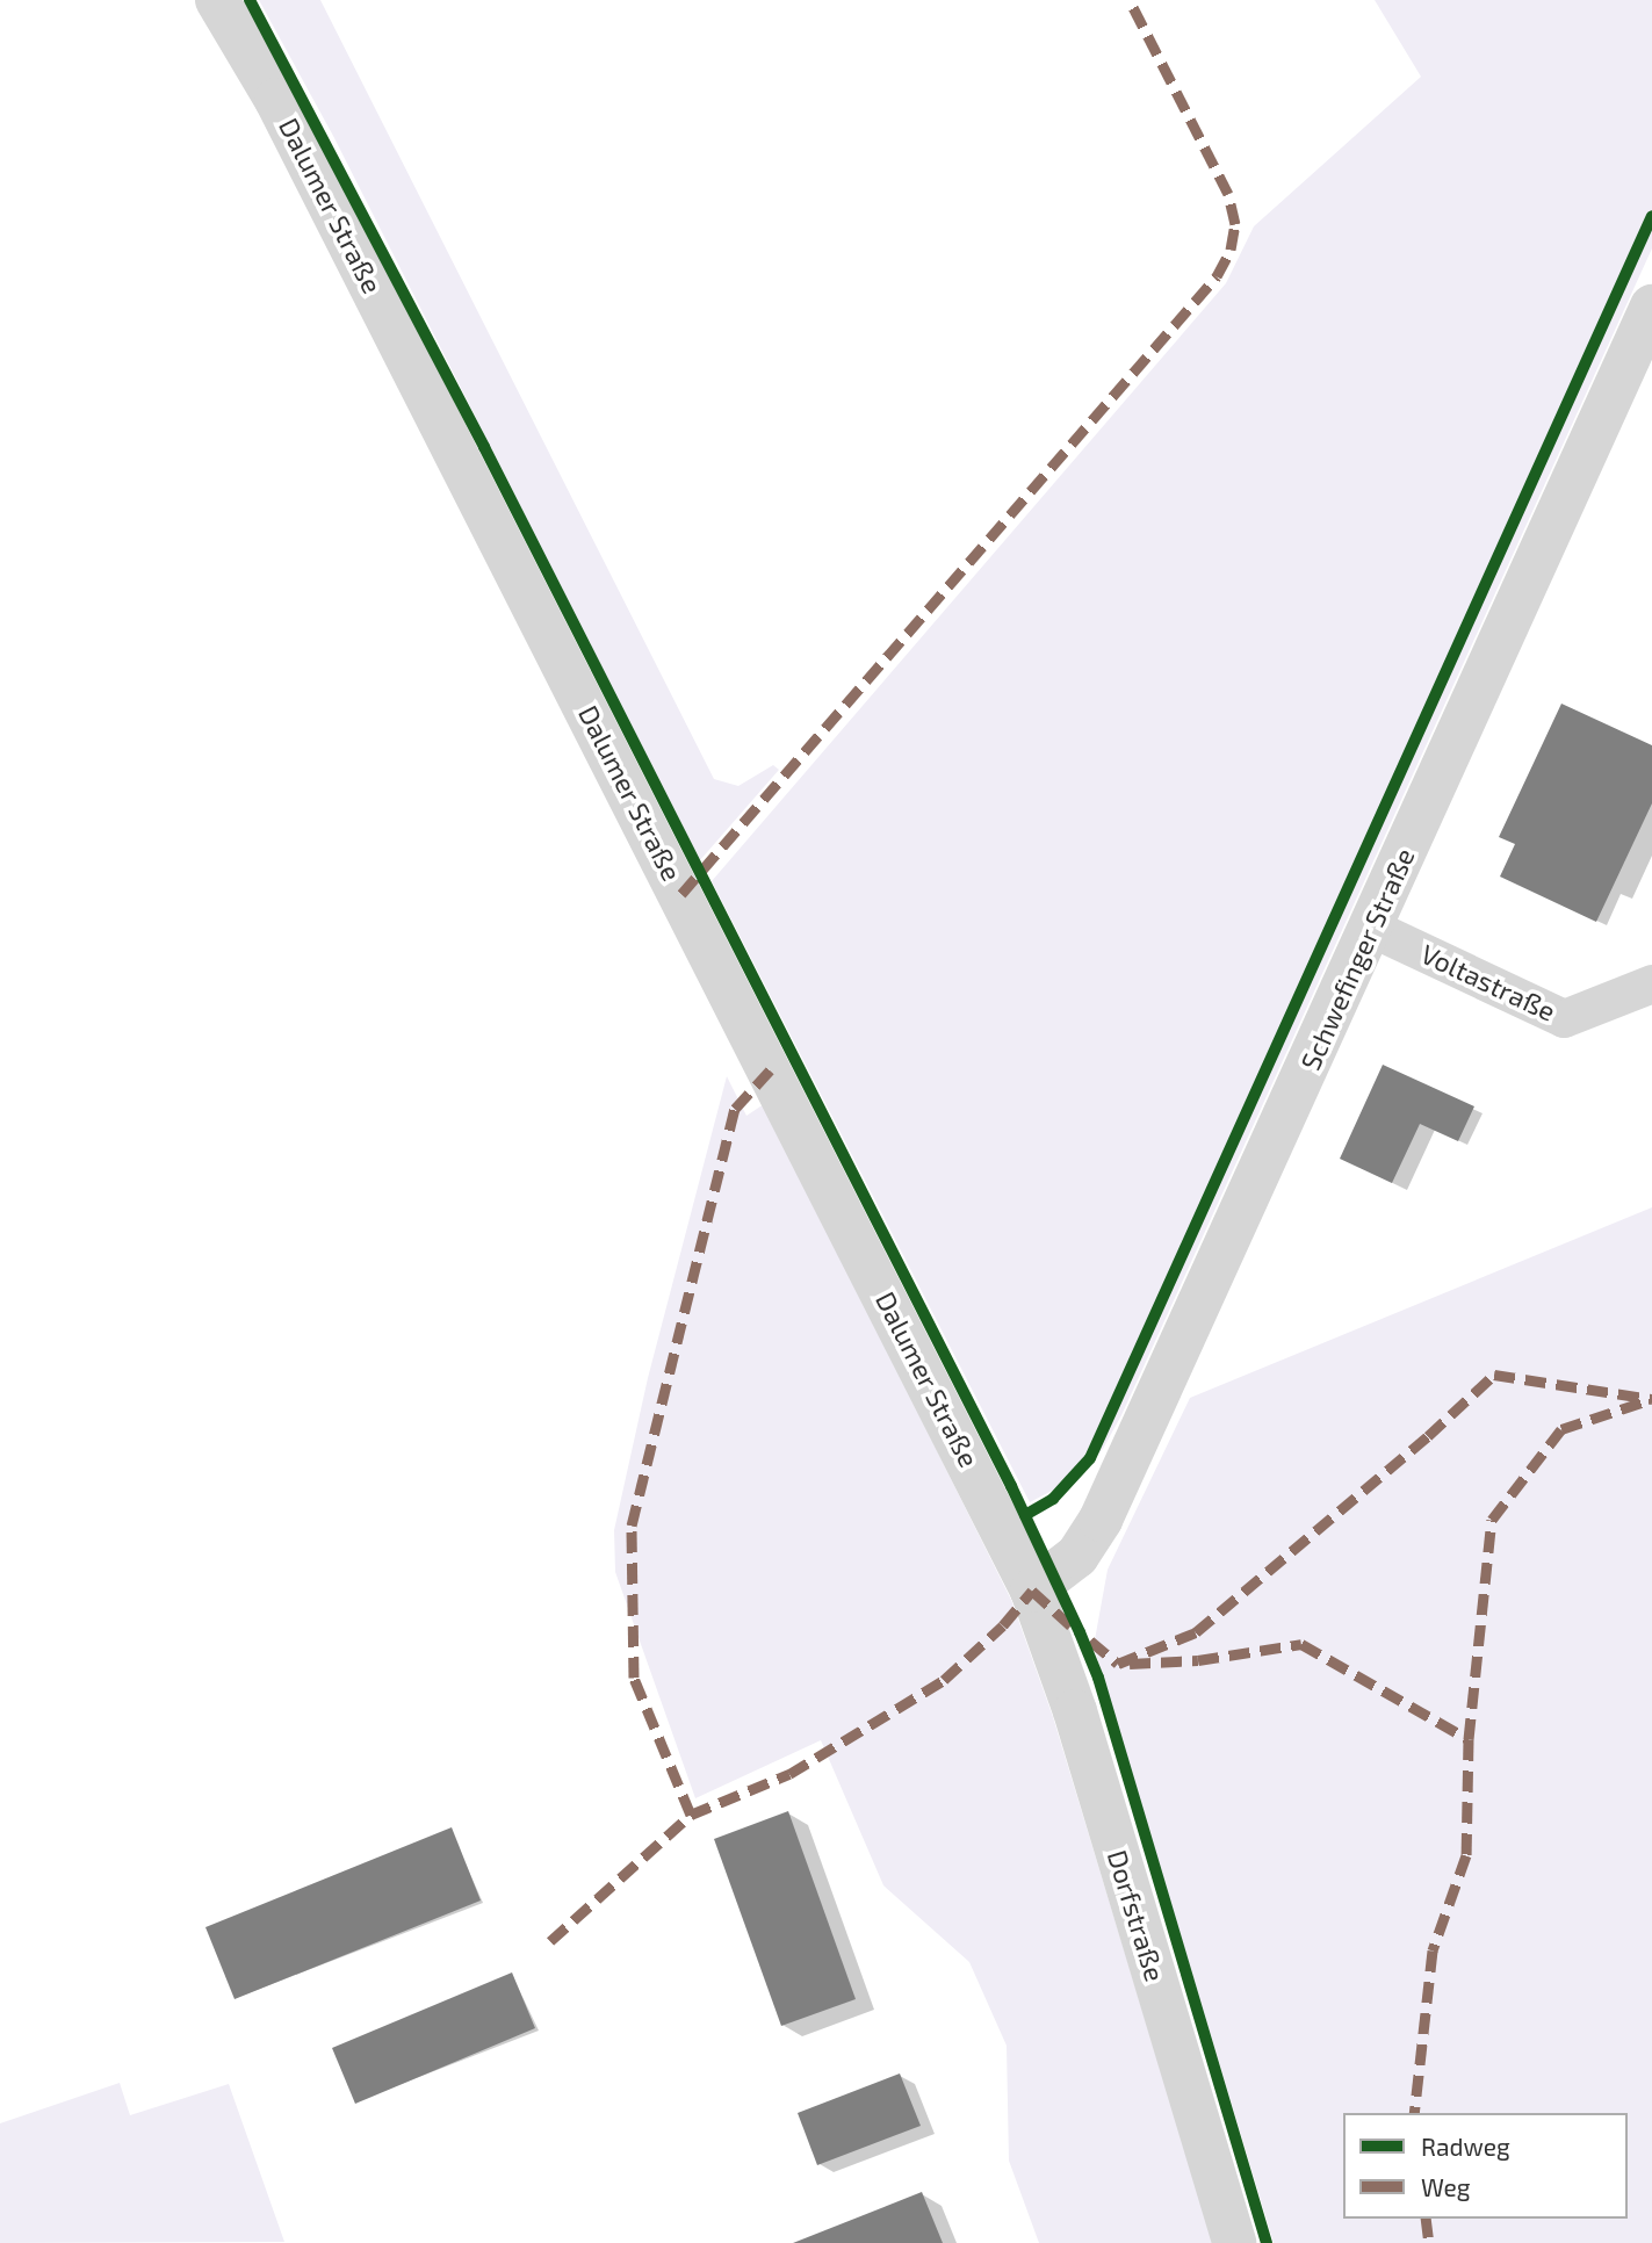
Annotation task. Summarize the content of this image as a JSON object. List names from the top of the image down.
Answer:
{
  "streets": {
    "street": [
      "Dalumer Straße",
      "Schwefinger Straße",
      "Voltastraße",
      "Dorfstraße"
    ]
  },
  "crossings": [
    ["Dalumer Straße", "Schwefinger Straße"],
    ["Dalumer Straße", "Dorfstraße"],
    ["Schwefinger Straße", "Voltastraße"],
    ["Schwefinger Straße", "Dorfstraße"]
  ],
  "legend": ["Radweg", "Weg"]
}
